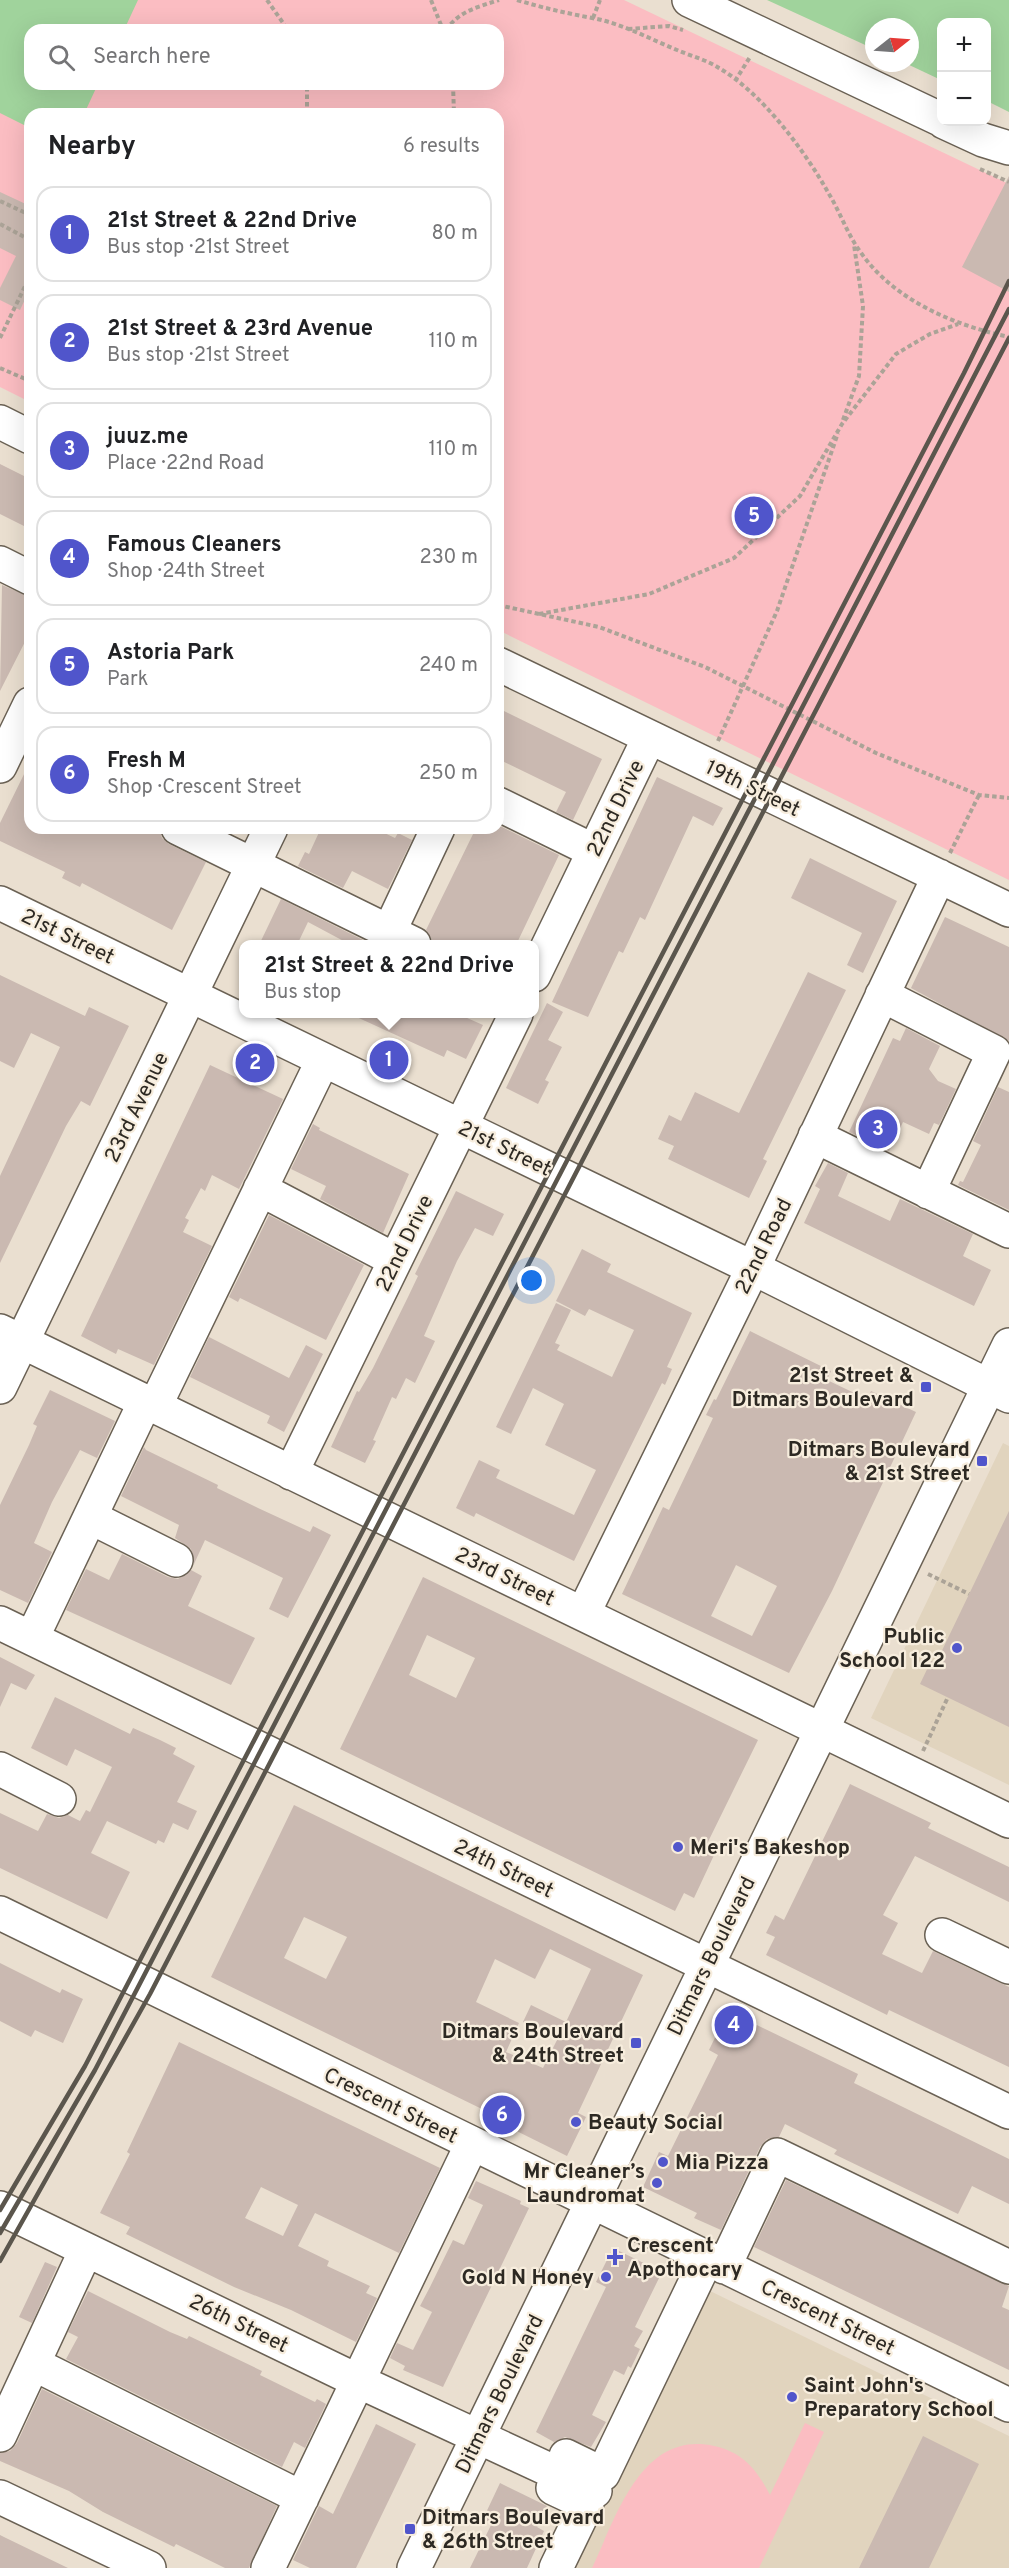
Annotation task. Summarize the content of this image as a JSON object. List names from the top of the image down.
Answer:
{
  "streets": {
    "street": [
      "19th Street",
      "22nd Drive",
      "21st Street",
      "23rd Avenue",
      "22nd Road",
      "23rd Street",
      "24th Street",
      "Ditmars Boulevard",
      "Crescent Street",
      "26th Street"
    ]
  },
  "crossings": [
    ["19th Street", "22nd Drive"],
    ["19th Street", "22nd Road"],
    ["22nd Drive", "21st Street"],
    ["22nd Drive", "23rd Street"],
    ["21st Street", "23rd Avenue"],
    ["21st Street", "22nd Road"],
    ["21st Street", "Ditmars Boulevard"],
    ["23rd Avenue", "23rd Street"],
    ["22nd Road", "23rd Street"],
    ["23rd Street", "Ditmars Boulevard"],
    ["24th Street", "Ditmars Boulevard"],
    ["Ditmars Boulevard", "Crescent Street"],
    ["Ditmars Boulevard", "26th Street"]
  ],
  "places": {
    "transit": [
      "21st Street & Ditmars Boulevard",
      "Ditmars Boulevard & 21st Street",
      "Ditmars Boulevard & 24th Street",
      "Ditmars Boulevard & 26th Street"
    ],
    "other": [
      "Public School 122",
      "Meri's Bakeshop",
      "Beauty Social",
      "Mia Pizza",
      "Mr Cleaner’s Laundromat",
      "Gold N Honey",
      "Saint John's Preparatory School"
    ],
    "health": ["Crescent Apothocary"]
  },
  "north": "right",
  "page": {
    "map_buttons": ["+", "−"],
    "search": "Search here",
    "heading": ["Nearby", "6 results"],
    "list": [
      {
        "mark": "1",
        "name": "21st Street & 22nd Drive",
        "note": "Bus stop · 21st Street",
        "value": "80 m"
      },
      {
        "mark": "2",
        "name": "21st Street & 23rd Avenue",
        "note": "Bus stop · 21st Street",
        "value": "110 m"
      },
      {
        "mark": "3",
        "name": "juuz.me",
        "note": "Place · 22nd Road",
        "value": "110 m"
      },
      {
        "mark": "4",
        "name": "Famous Cleaners",
        "note": "Shop · 24th Street",
        "value": "230 m"
      },
      {
        "mark": "5",
        "name": "Astoria Park",
        "note": "Park",
        "value": "240 m"
      },
      {
        "mark": "6",
        "name": "Fresh M",
        "note": "Shop · Crescent Street",
        "value": "250 m"
      }
    ],
    "pins": [
      "5",
      "1",
      "2",
      "3",
      "4",
      "6"
    ],
    "popup": ["21st Street & 22nd Drive", "Bus stop"]
  }
}
